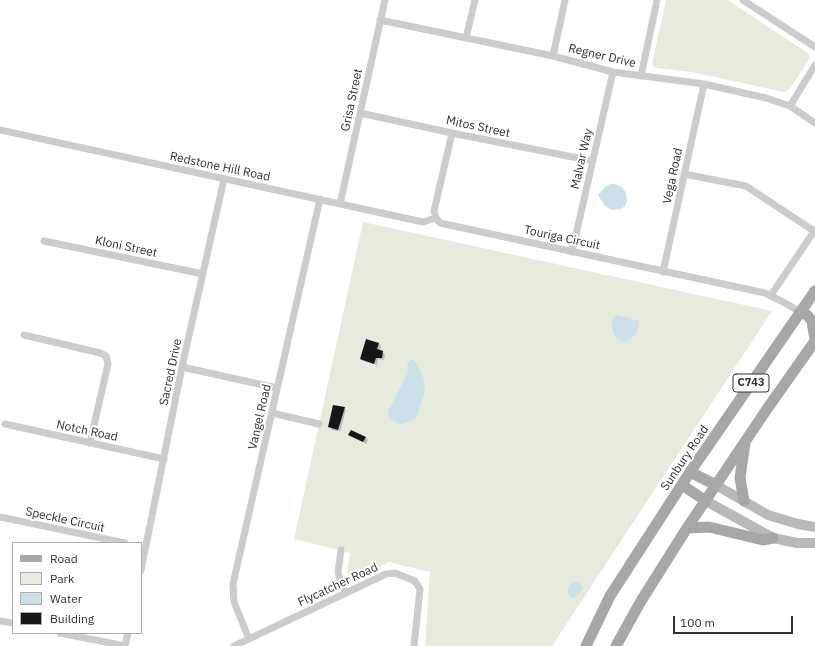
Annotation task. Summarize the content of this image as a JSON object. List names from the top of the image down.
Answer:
{
  "streets": {
    "main road": ["C743", "Sunbury Road"],
    "street": [
      "Regner Drive",
      "Grisa Street",
      "Mitos Street",
      "Malvar Way",
      "Redstone Hill Road",
      "Vega Road",
      "Touriga Circuit",
      "Kloni Street",
      "Sacred Drive",
      "Vangel Road",
      "Notch Road",
      "Speckle Circuit",
      "Flycatcher Road"
    ]
  },
  "crossings": [
    ["Regner Drive", "Grisa Street"],
    ["Regner Drive", "Malvar Way"],
    ["Regner Drive", "Vega Road"],
    ["Grisa Street", "Mitos Street"],
    ["Grisa Street", "Redstone Hill Road"],
    ["Mitos Street", "Malvar Way"],
    ["Malvar Way", "Touriga Circuit"],
    ["Redstone Hill Road", "Touriga Circuit"],
    ["Redstone Hill Road", "Sacred Drive"],
    ["Redstone Hill Road", "Vangel Road"],
    ["Vega Road", "Touriga Circuit"],
    ["Touriga Circuit", "Sunbury Road"],
    ["Kloni Street", "Sacred Drive"],
    ["Sacred Drive", "Notch Road"],
    ["Vangel Road", "Flycatcher Road"]
  ],
  "legend": [
    "Road",
    "Park",
    "Water",
    "Building"
  ],
  "scale_bar": "100 m"
}
